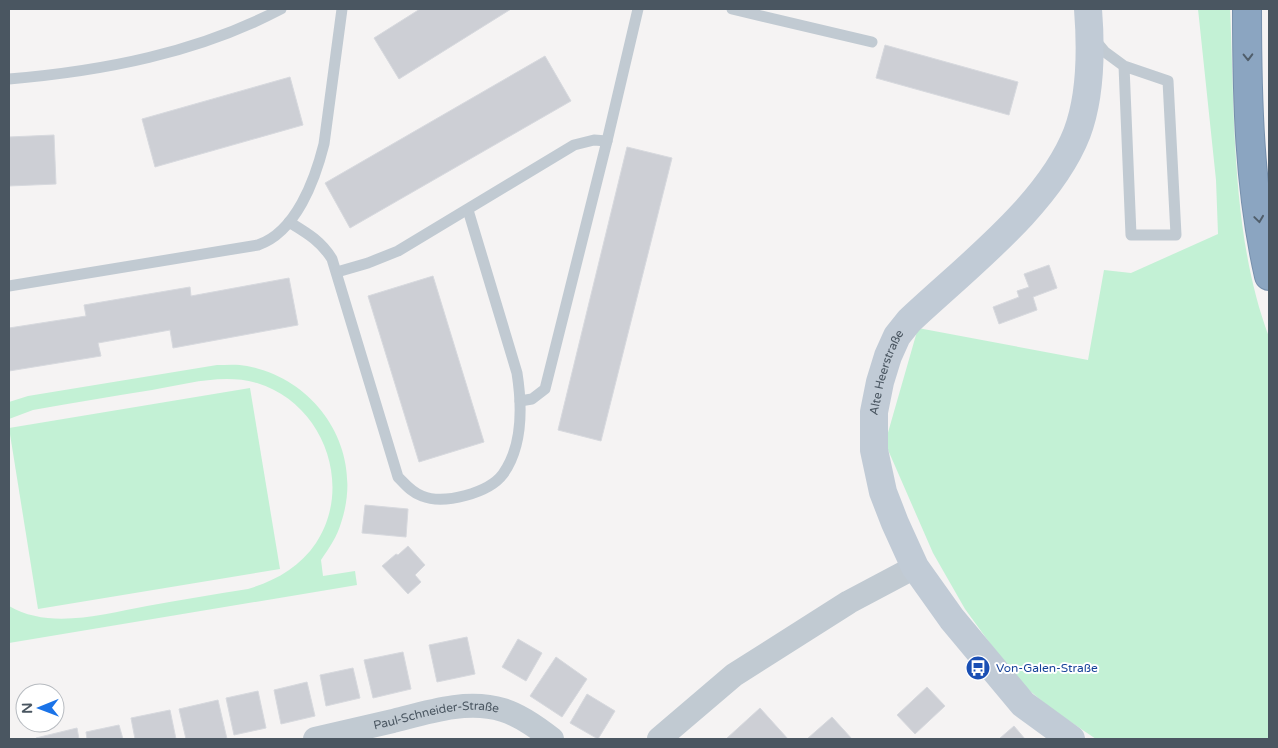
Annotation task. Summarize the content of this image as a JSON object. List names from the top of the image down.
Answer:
{
  "streets": {
    "street": ["Alte Heerstraße", "Paul-Schneider-Straße"]
  },
  "places": {
    "bus stop": ["Von-Galen-Straße"]
  },
  "north": "left"
}
